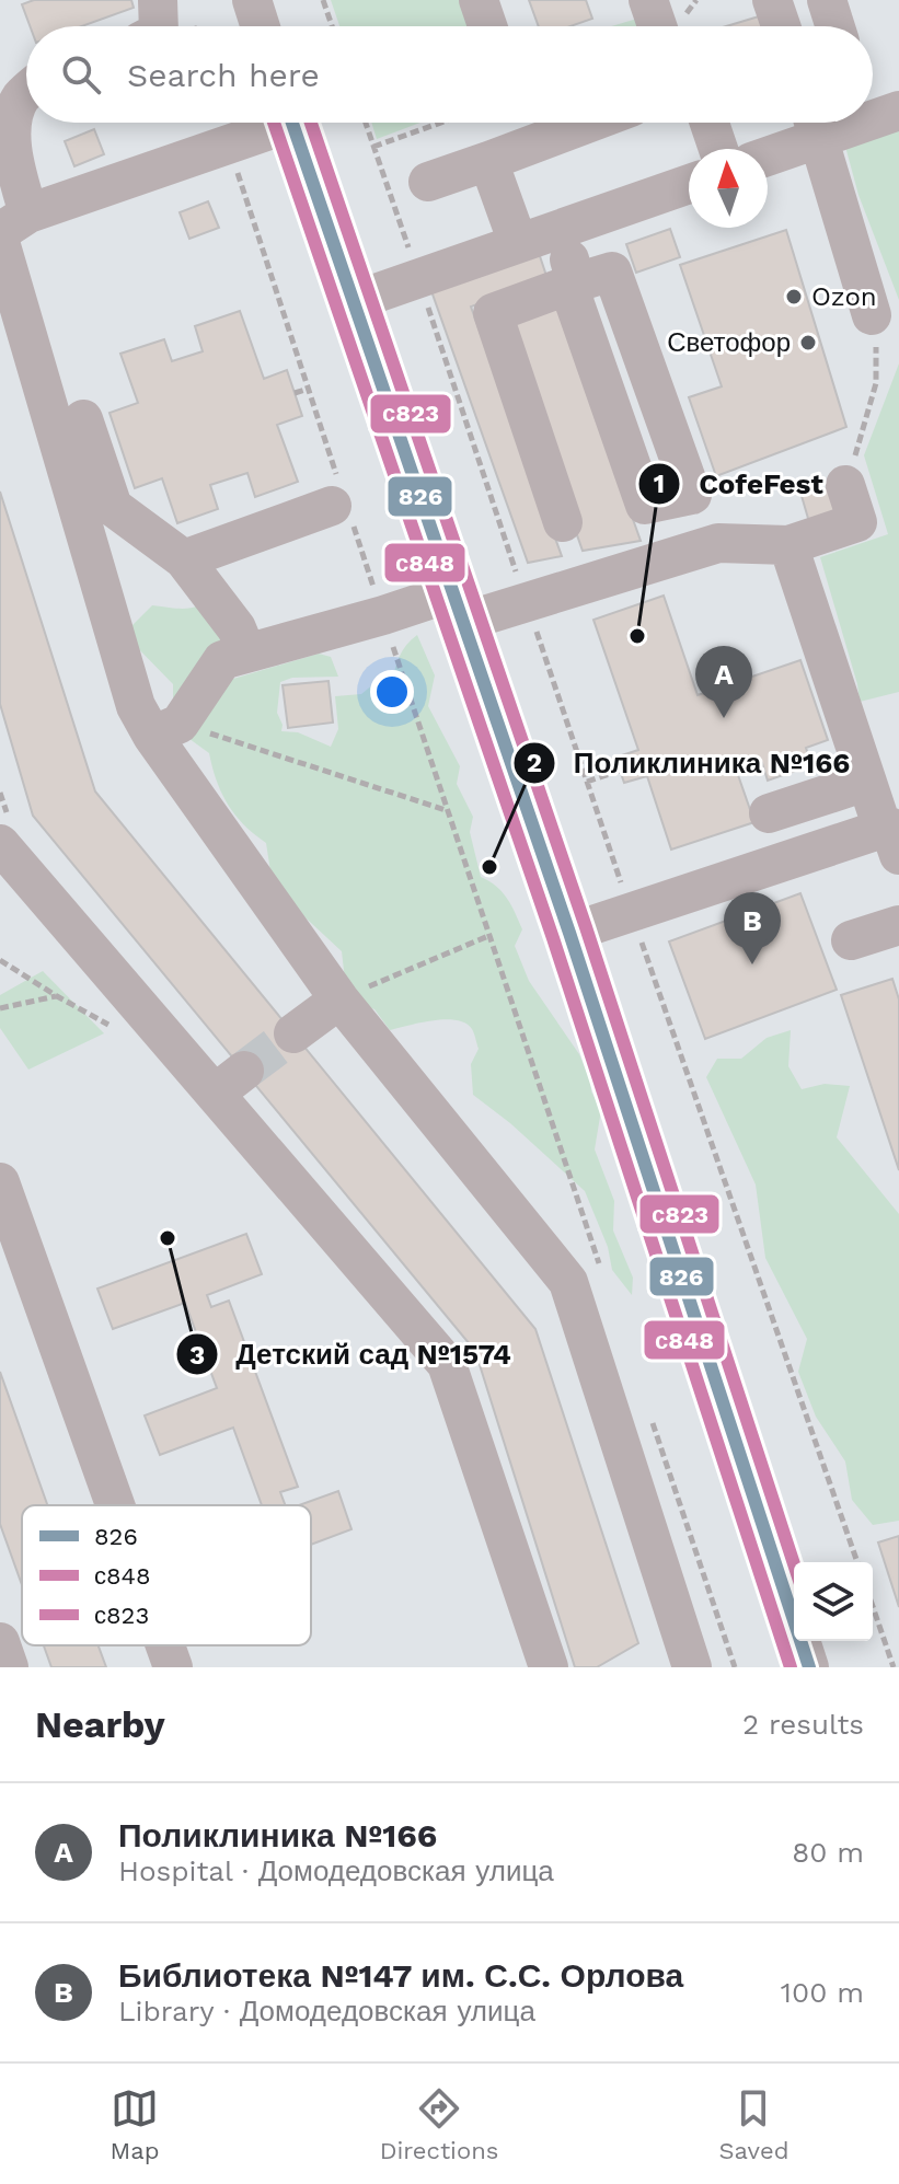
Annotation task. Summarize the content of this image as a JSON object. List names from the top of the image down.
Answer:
{
  "places": [
    "Ozon",
    "Светофор",
    "CofeFest",
    "Поликлиника №166",
    "Детский сад №1574"
  ],
  "lines": ["transit line 826", "transit line с848", "transit line с823"],
  "legend": ["826", "с848", "с823"],
  "north": "top",
  "page": {
    "search": "Search here",
    "pins": ["A", "B"],
    "heading": ["Nearby", "2 results"],
    "list": [
      {
        "mark": "A",
        "name": "Поликлиника №166",
        "note": "Hospital · Домодедовская улица",
        "value": "80 m"
      },
      {
        "mark": "B",
        "name": "Библиотека №147 им. С.С. Орлова",
        "note": "Library · Домодедовская улица",
        "value": "100 m"
      }
    ],
    "nav": ["Map", "Directions", "Saved"]
  }
}
